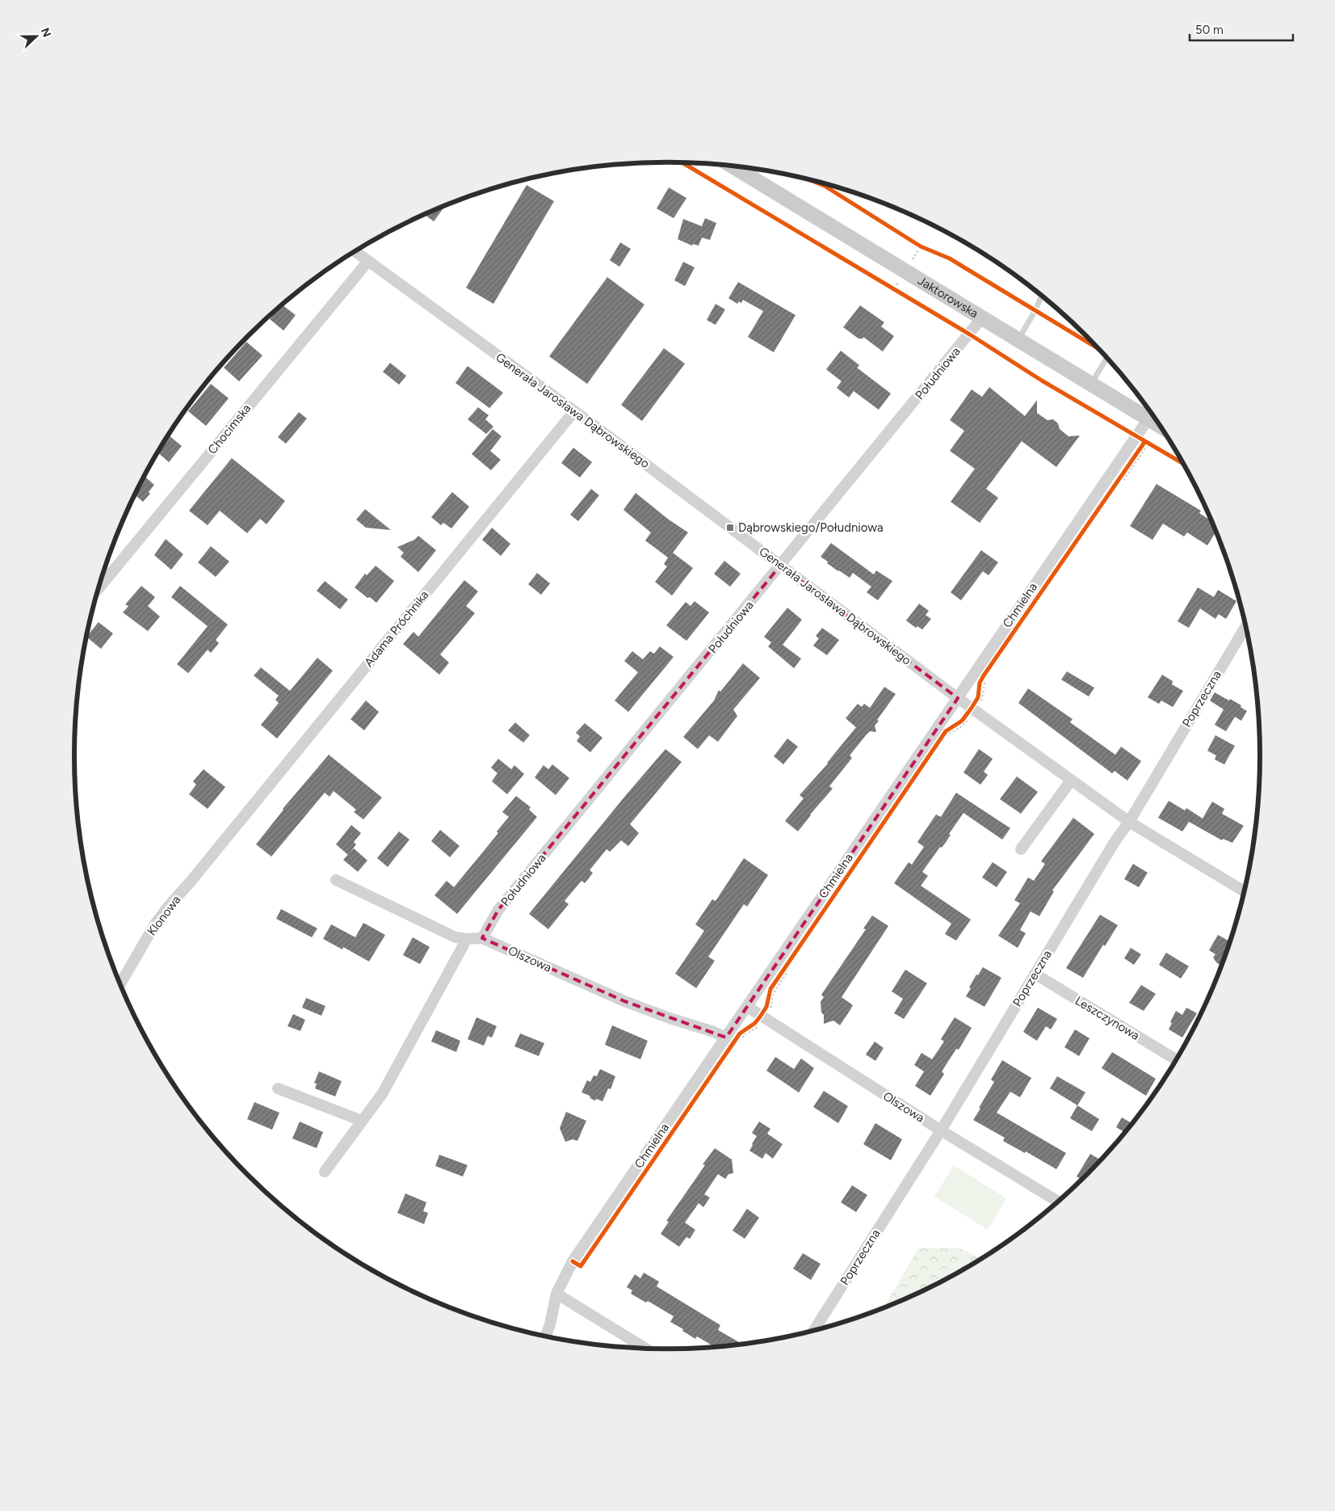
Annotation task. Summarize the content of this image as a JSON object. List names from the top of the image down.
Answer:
{
  "streets": {
    "main road": ["Jaktorowska"],
    "street": [
      "Południowa",
      "Generała Jarosława Dąbrowskiego",
      "Chocimska",
      "Chmielna",
      "Adama Próchnika",
      "Poprzeczna",
      "Klonowa",
      "Olszowa",
      "Leszczynowa"
    ]
  },
  "crossings": [
    ["Jaktorowska", "Południowa"],
    ["Jaktorowska", "Chmielna"],
    ["Południowa", "Generała Jarosława Dąbrowskiego"],
    ["Południowa", "Olszowa"],
    ["Generała Jarosława Dąbrowskiego", "Chocimska"],
    ["Generała Jarosława Dąbrowskiego", "Chmielna"],
    ["Generała Jarosława Dąbrowskiego", "Adama Próchnika"],
    ["Generała Jarosława Dąbrowskiego", "Poprzeczna"],
    ["Chmielna", "Olszowa"],
    ["Adama Próchnika", "Klonowa"],
    ["Poprzeczna", "Olszowa"],
    ["Poprzeczna", "Leszczynowa"]
  ],
  "places": {
    "transit": ["Dąbrowskiego/Południowa"]
  },
  "scale_bar": "50 m",
  "north": "right"
}
